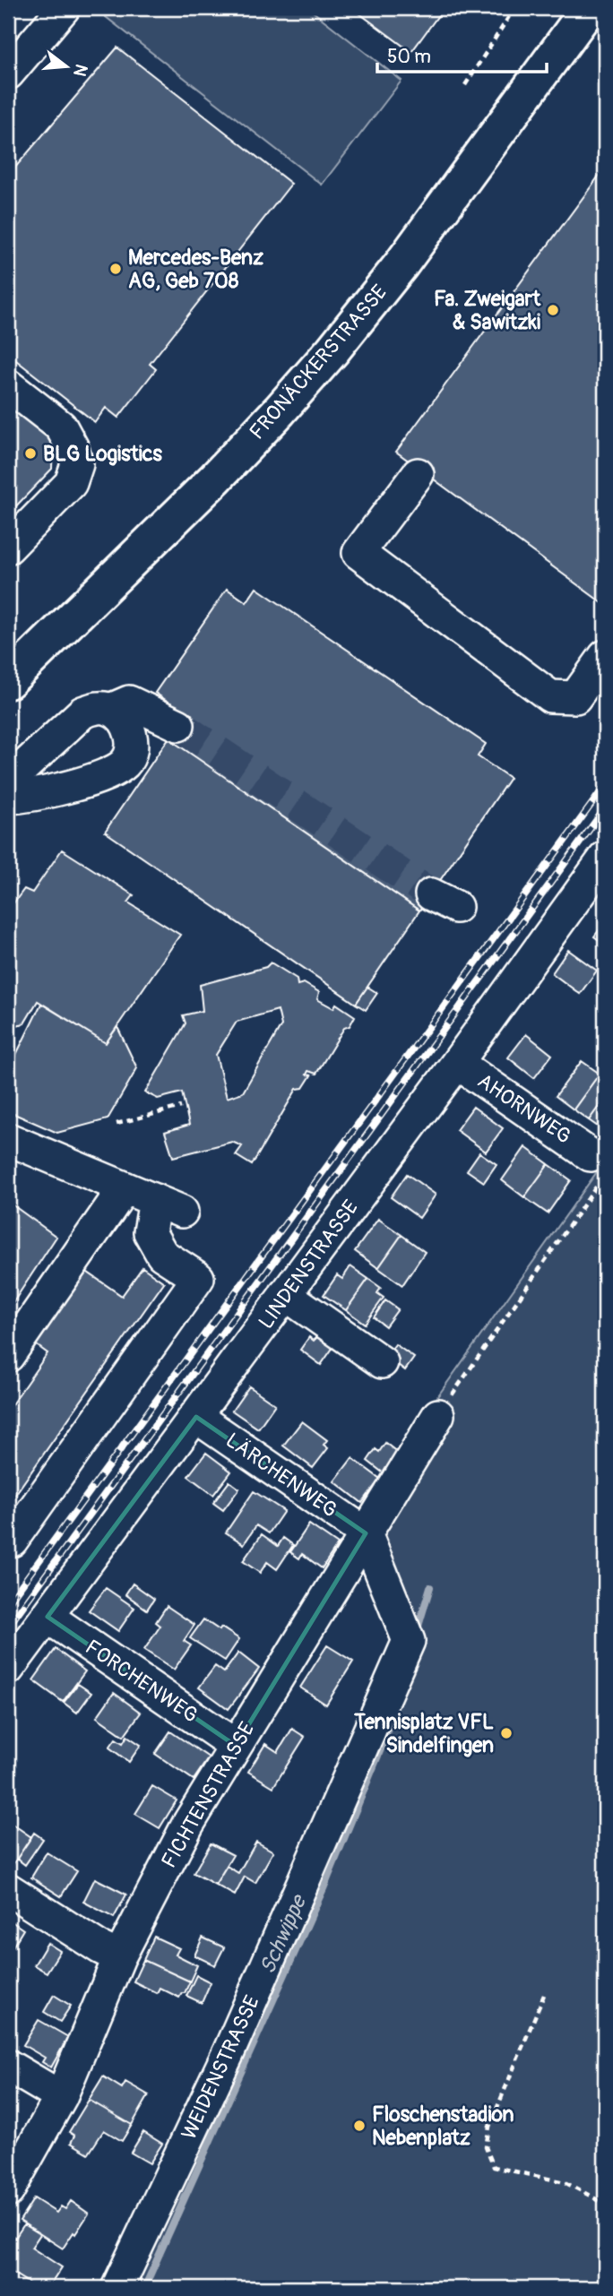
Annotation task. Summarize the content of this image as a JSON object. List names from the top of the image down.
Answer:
{
  "streets": {
    "main road": ["FRONÄCKERSTRASSE"],
    "street": [
      "AHORNWEG",
      "LINDENSTRASSE",
      "LÄRCHENWEG",
      "FORCHENWEG",
      "FICHTENSTRASSE",
      "WEIDENSTRASSE"
    ]
  },
  "crossings": [
    ["AHORNWEG", "LINDENSTRASSE"],
    ["LINDENSTRASSE", "LÄRCHENWEG"],
    ["LINDENSTRASSE", "FORCHENWEG"],
    ["LÄRCHENWEG", "FICHTENSTRASSE"],
    ["LÄRCHENWEG", "WEIDENSTRASSE"],
    ["FORCHENWEG", "FICHTENSTRASSE"],
    ["FICHTENSTRASSE", "WEIDENSTRASSE"]
  ],
  "water": ["Schwippe"],
  "places": [
    "Mercedes-Benz AG, Geb 708",
    "Fa. Zweigart & Sawitzki",
    "BLG Logistics",
    "Tennisplatz VFL Sindelfingen",
    "Floschenstadion Nebenplatz"
  ],
  "scale_bar": "50 m",
  "north": "right"
}
